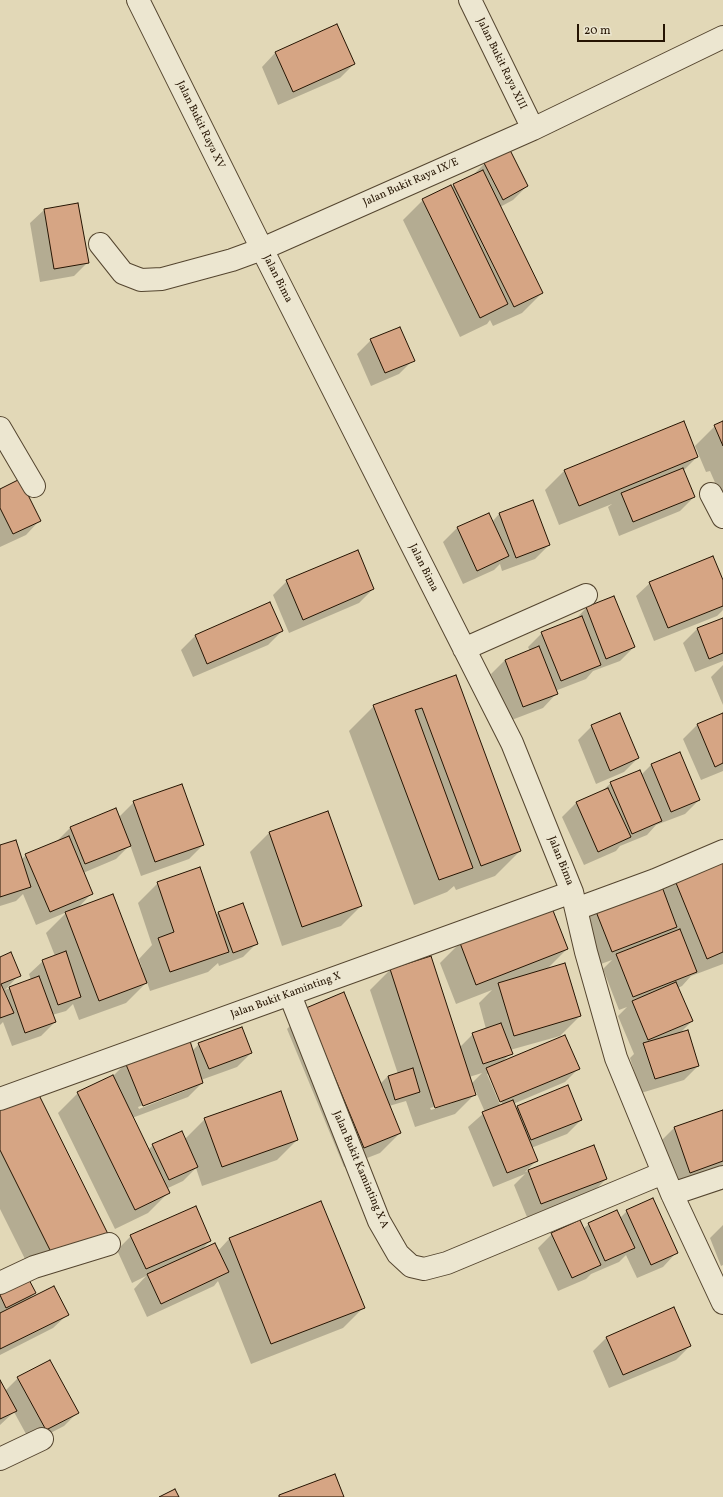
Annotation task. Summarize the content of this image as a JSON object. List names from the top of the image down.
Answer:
{
  "streets": {
    "street": [
      "Jalan Bukit Raya XIII",
      "Jalan Bukit Raya XV",
      "Jalan Bukit Raya IX/E",
      "Jalan Bima",
      "Jalan Bukit Kaminting X",
      "Jalan Bukit Kaminting X A"
    ]
  },
  "crossings": [
    ["Jalan Bukit Raya XIII", "Jalan Bukit Raya IX/E"],
    ["Jalan Bukit Raya XV", "Jalan Bukit Raya IX/E"],
    ["Jalan Bukit Raya XV", "Jalan Bima"],
    ["Jalan Bukit Raya IX/E", "Jalan Bima"],
    ["Jalan Bima", "Jalan Bukit Kaminting X"],
    ["Jalan Bima", "Jalan Bukit Kaminting X A"],
    ["Jalan Bukit Kaminting X", "Jalan Bukit Kaminting X A"]
  ],
  "scale_bar": "20 m"
}
